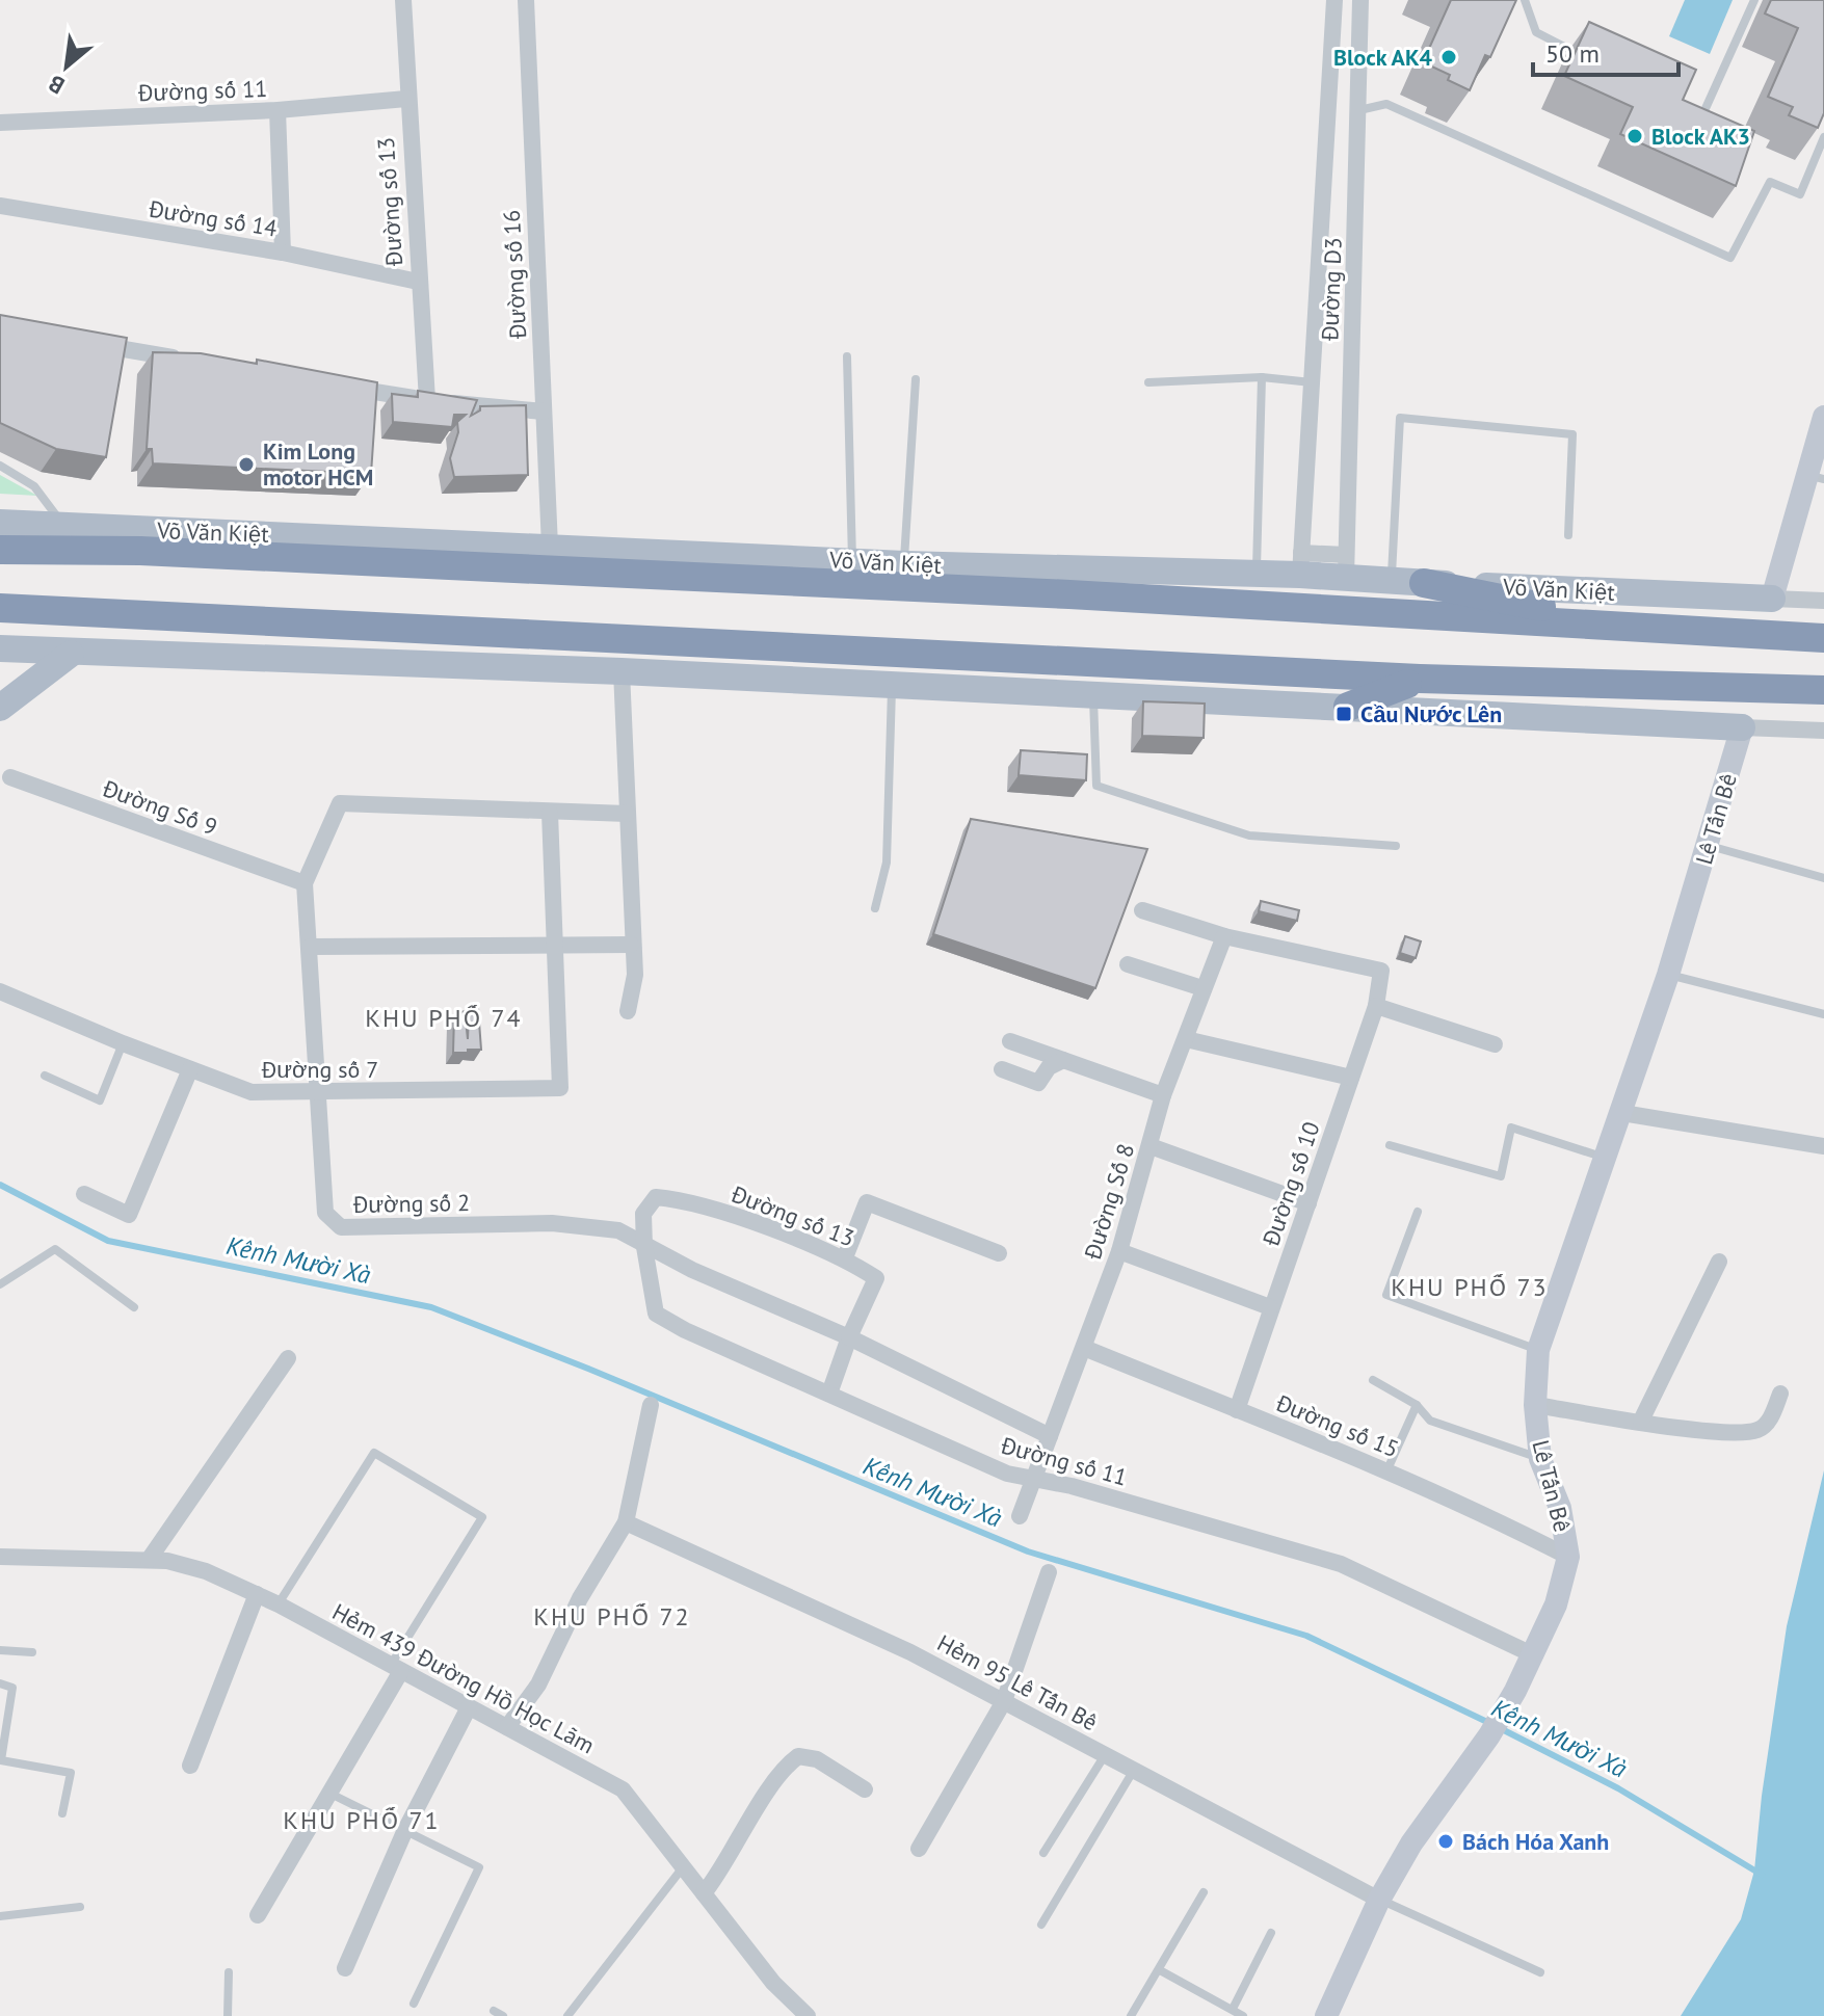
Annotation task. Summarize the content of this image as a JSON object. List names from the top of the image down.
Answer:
{
  "streets": {
    "highway": ["Võ Văn Kiệt"],
    "street": [
      "Đường số 11",
      "Đường số 13",
      "Đường số 14",
      "Đường số 16",
      "Đường D3",
      "Đường Số 9",
      "Lê Tấn Bê",
      "Đường số 7",
      "Đường số 10",
      "Đường Số 8",
      "Đường số 2",
      "Đường số 15",
      "Hẻm 439 Đường Hồ Học Lãm",
      "Hẻm 95 Lê Tấn Bê"
    ]
  },
  "crossings": [
    ["Đường số 11", "Đường số 13"],
    ["Đường số 11", "Lê Tấn Bê"],
    ["Đường số 11", "Đường Số 8"],
    ["Đường số 11", "Đường số 2"],
    ["Đường số 13", "Đường số 14"],
    ["Đường số 13", "Đường số 2"],
    ["Đường số 16", "Võ Văn Kiệt"],
    ["Đường D3", "Võ Văn Kiệt"],
    ["Đường Số 9", "Đường số 2"],
    ["Lê Tấn Bê", "Đường số 15"],
    ["Lê Tấn Bê", "Hẻm 95 Lê Tấn Bê"],
    ["Đường số 7", "Đường số 2"],
    ["Đường số 10", "Đường Số 8"],
    ["Đường số 10", "Đường số 15"],
    ["Đường Số 8", "Đường số 15"]
  ],
  "districts": [
    "KHU PHỐ 74",
    "KHU PHỐ 73",
    "KHU PHỐ 72",
    "KHU PHỐ 71"
  ],
  "water": ["Kênh Mười Xà"],
  "places": {
    "other": [
      "Block AK4",
      "Block AK3",
      "Kim Long motor HCM",
      "Bách Hóa Xanh"
    ],
    "transit": ["Cầu Nước Lên"]
  },
  "scale_bar": "50 m",
  "north": "bottom left"
}
